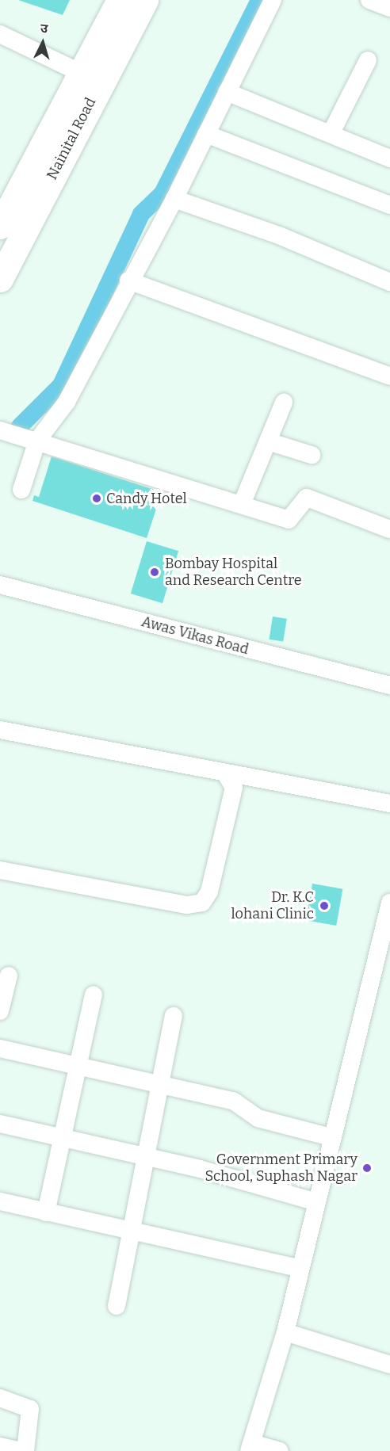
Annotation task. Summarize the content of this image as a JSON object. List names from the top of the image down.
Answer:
{
  "streets": {
    "highway": ["Nainital Road"],
    "street": ["Awas Vikas Road"]
  },
  "places": [
    "Candy Hotel",
    "Bombay Hospital and Research Centre",
    "Dr. K.C lohani Clinic",
    "Government Primary School, Suphash Nagar"
  ],
  "north": "top"
}
